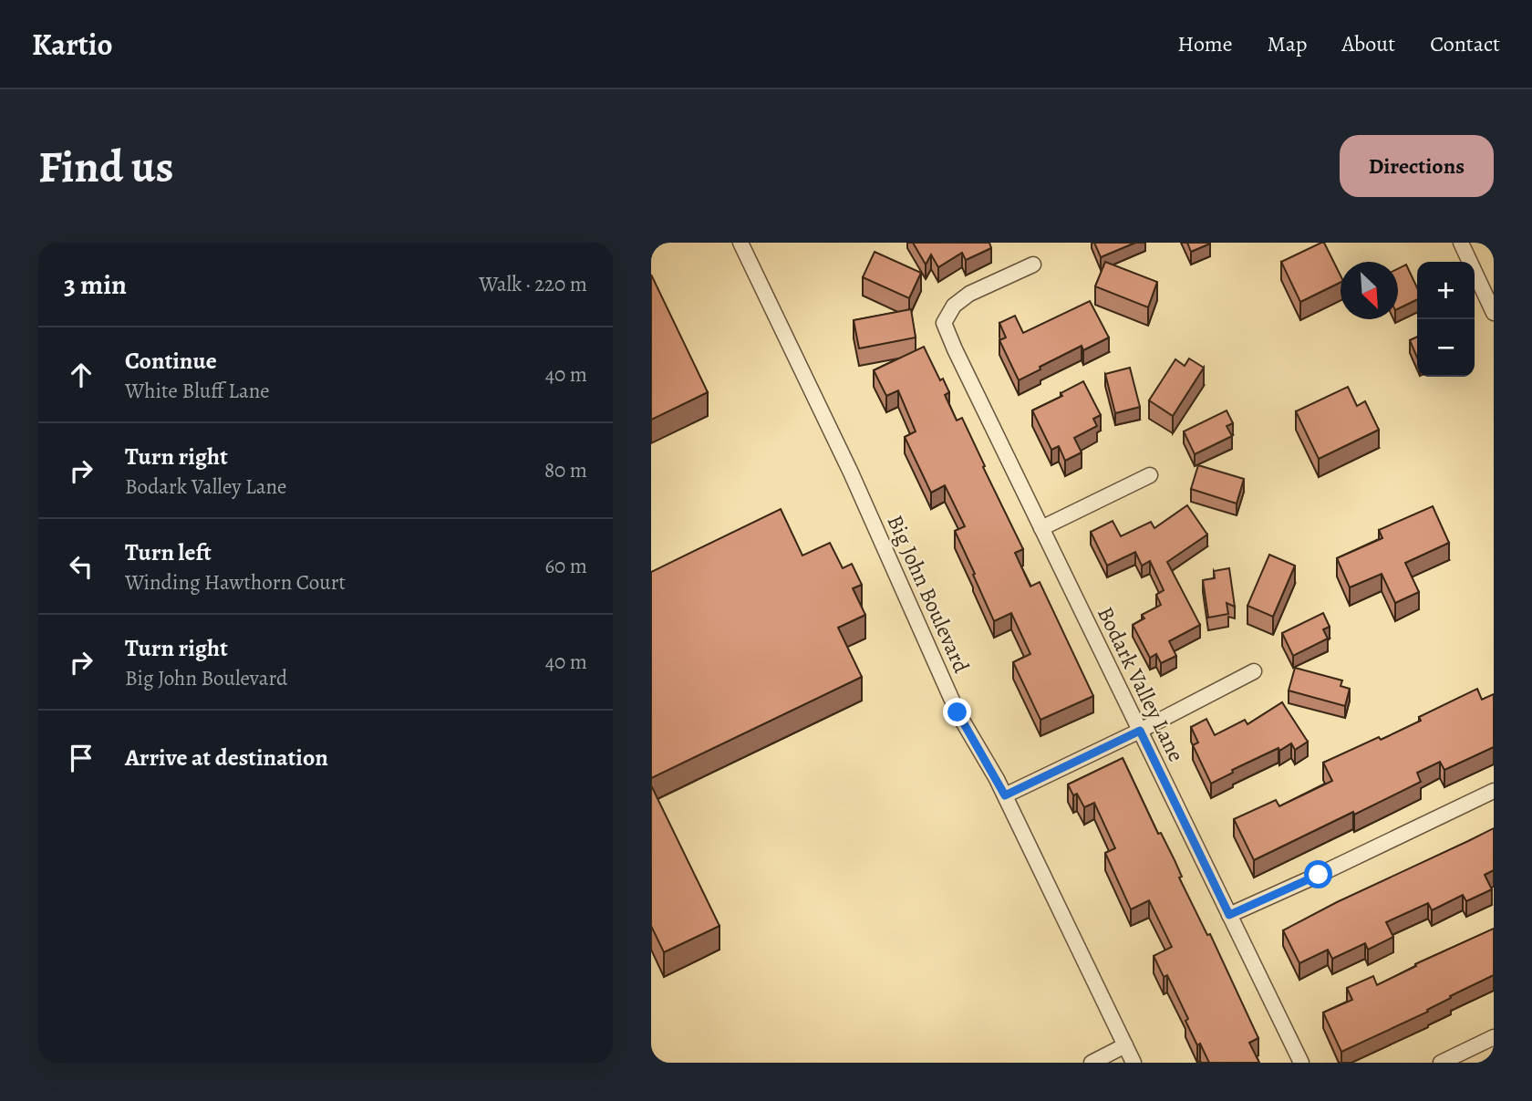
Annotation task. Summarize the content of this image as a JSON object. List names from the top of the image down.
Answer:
{
  "streets": {
    "street": ["Big John Boulevard", "Bodark Valley Lane"]
  },
  "north": "bottom right",
  "page": {
    "header": "Kartio",
    "nav": [
      "Home",
      "Map",
      "About",
      "Contact"
    ],
    "buttons": "Directions",
    "title": "Find us",
    "heading": ["3 min", "Walk · 220 m"],
    "map_buttons": ["+", "−"],
    "list": [
      ["Continue", "White Bluff Lane", "40 m"],
      ["Turn right", "Bodark Valley Lane", "80 m"],
      ["Turn left", "Winding Hawthorn Court", "60 m"],
      ["Turn right", "Big John Boulevard", "40 m"],
      "Arrive at destination"
    ]
  }
}
